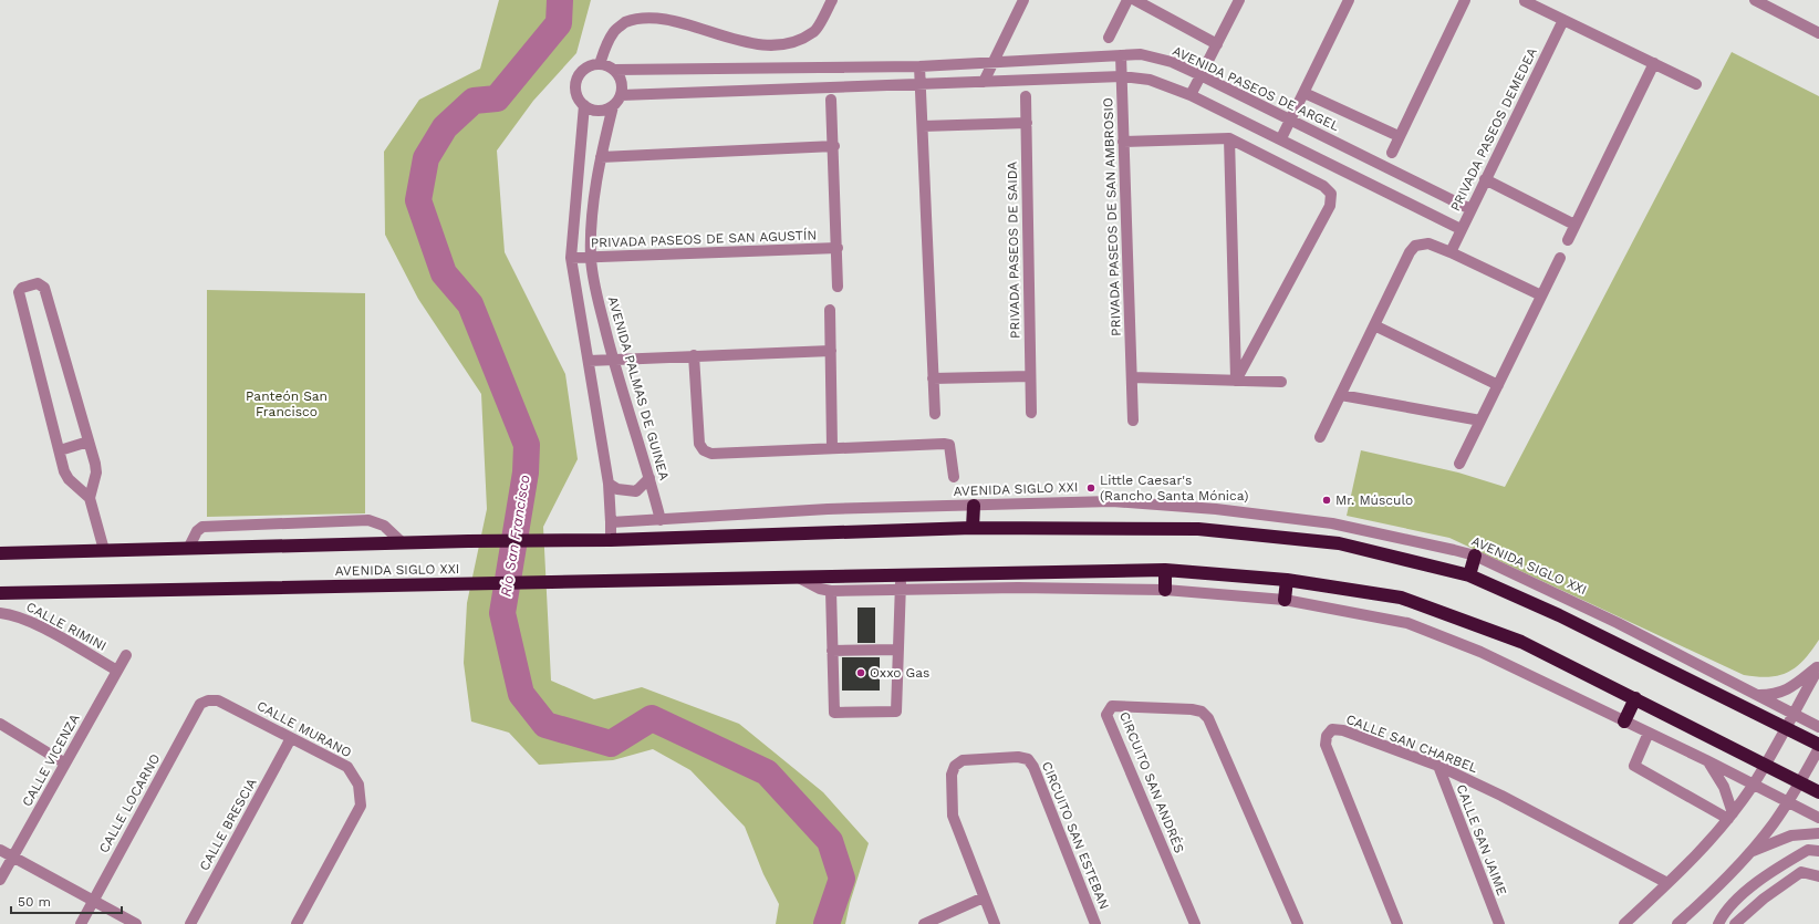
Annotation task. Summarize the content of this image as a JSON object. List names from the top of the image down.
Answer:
{
  "streets": {
    "highway": ["AVENIDA SIGLO XXI"],
    "street": [
      "AVENIDA PASEOS DE ARGEL",
      "PRIVADA PASEOS DEMEDEA",
      "PRIVADA PASEOS DE SAN AMBROSIO",
      "PRIVADA PASEOS DE SAN AGUSTÍN",
      "PRIVADA PASEOS DE SAIDA",
      "AVENIDA PALMAS DE GUINEA",
      "CALLE RIMINI",
      "CALLE MURANO",
      "CALLE SAN CHARBEL",
      "CALLE VICENZA",
      "CIRCUITO SAN ANDRÉS",
      "CALLE LOCARNO",
      "CALLE BRESCIA",
      "CIRCUITO SAN ESTEBAN",
      "CALLE SAN JAIME"
    ]
  },
  "crossings": [
    ["AVENIDA PASEOS DE ARGEL", "PRIVADA PASEOS DEMEDEA"],
    ["AVENIDA PASEOS DE ARGEL", "PRIVADA PASEOS DE SAN AMBROSIO"],
    ["AVENIDA PASEOS DE ARGEL", "AVENIDA PALMAS DE GUINEA"],
    ["PRIVADA PASEOS DE SAN AGUSTÍN", "AVENIDA PALMAS DE GUINEA"],
    ["AVENIDA PALMAS DE GUINEA", "AVENIDA SIGLO XXI"],
    ["CALLE RIMINI", "CALLE VICENZA"],
    ["CALLE MURANO", "CALLE LOCARNO"],
    ["CALLE MURANO", "CALLE BRESCIA"],
    ["CALLE SAN CHARBEL", "CALLE SAN JAIME"]
  ],
  "water": ["Río San Francisco"],
  "parks": ["Panteón San Francisco"],
  "places": ["Little Caesar's (Rancho Santa Mónica)", "Mr. Músculo", "Oxxo Gas"],
  "scale_bar": "50 m"
}
